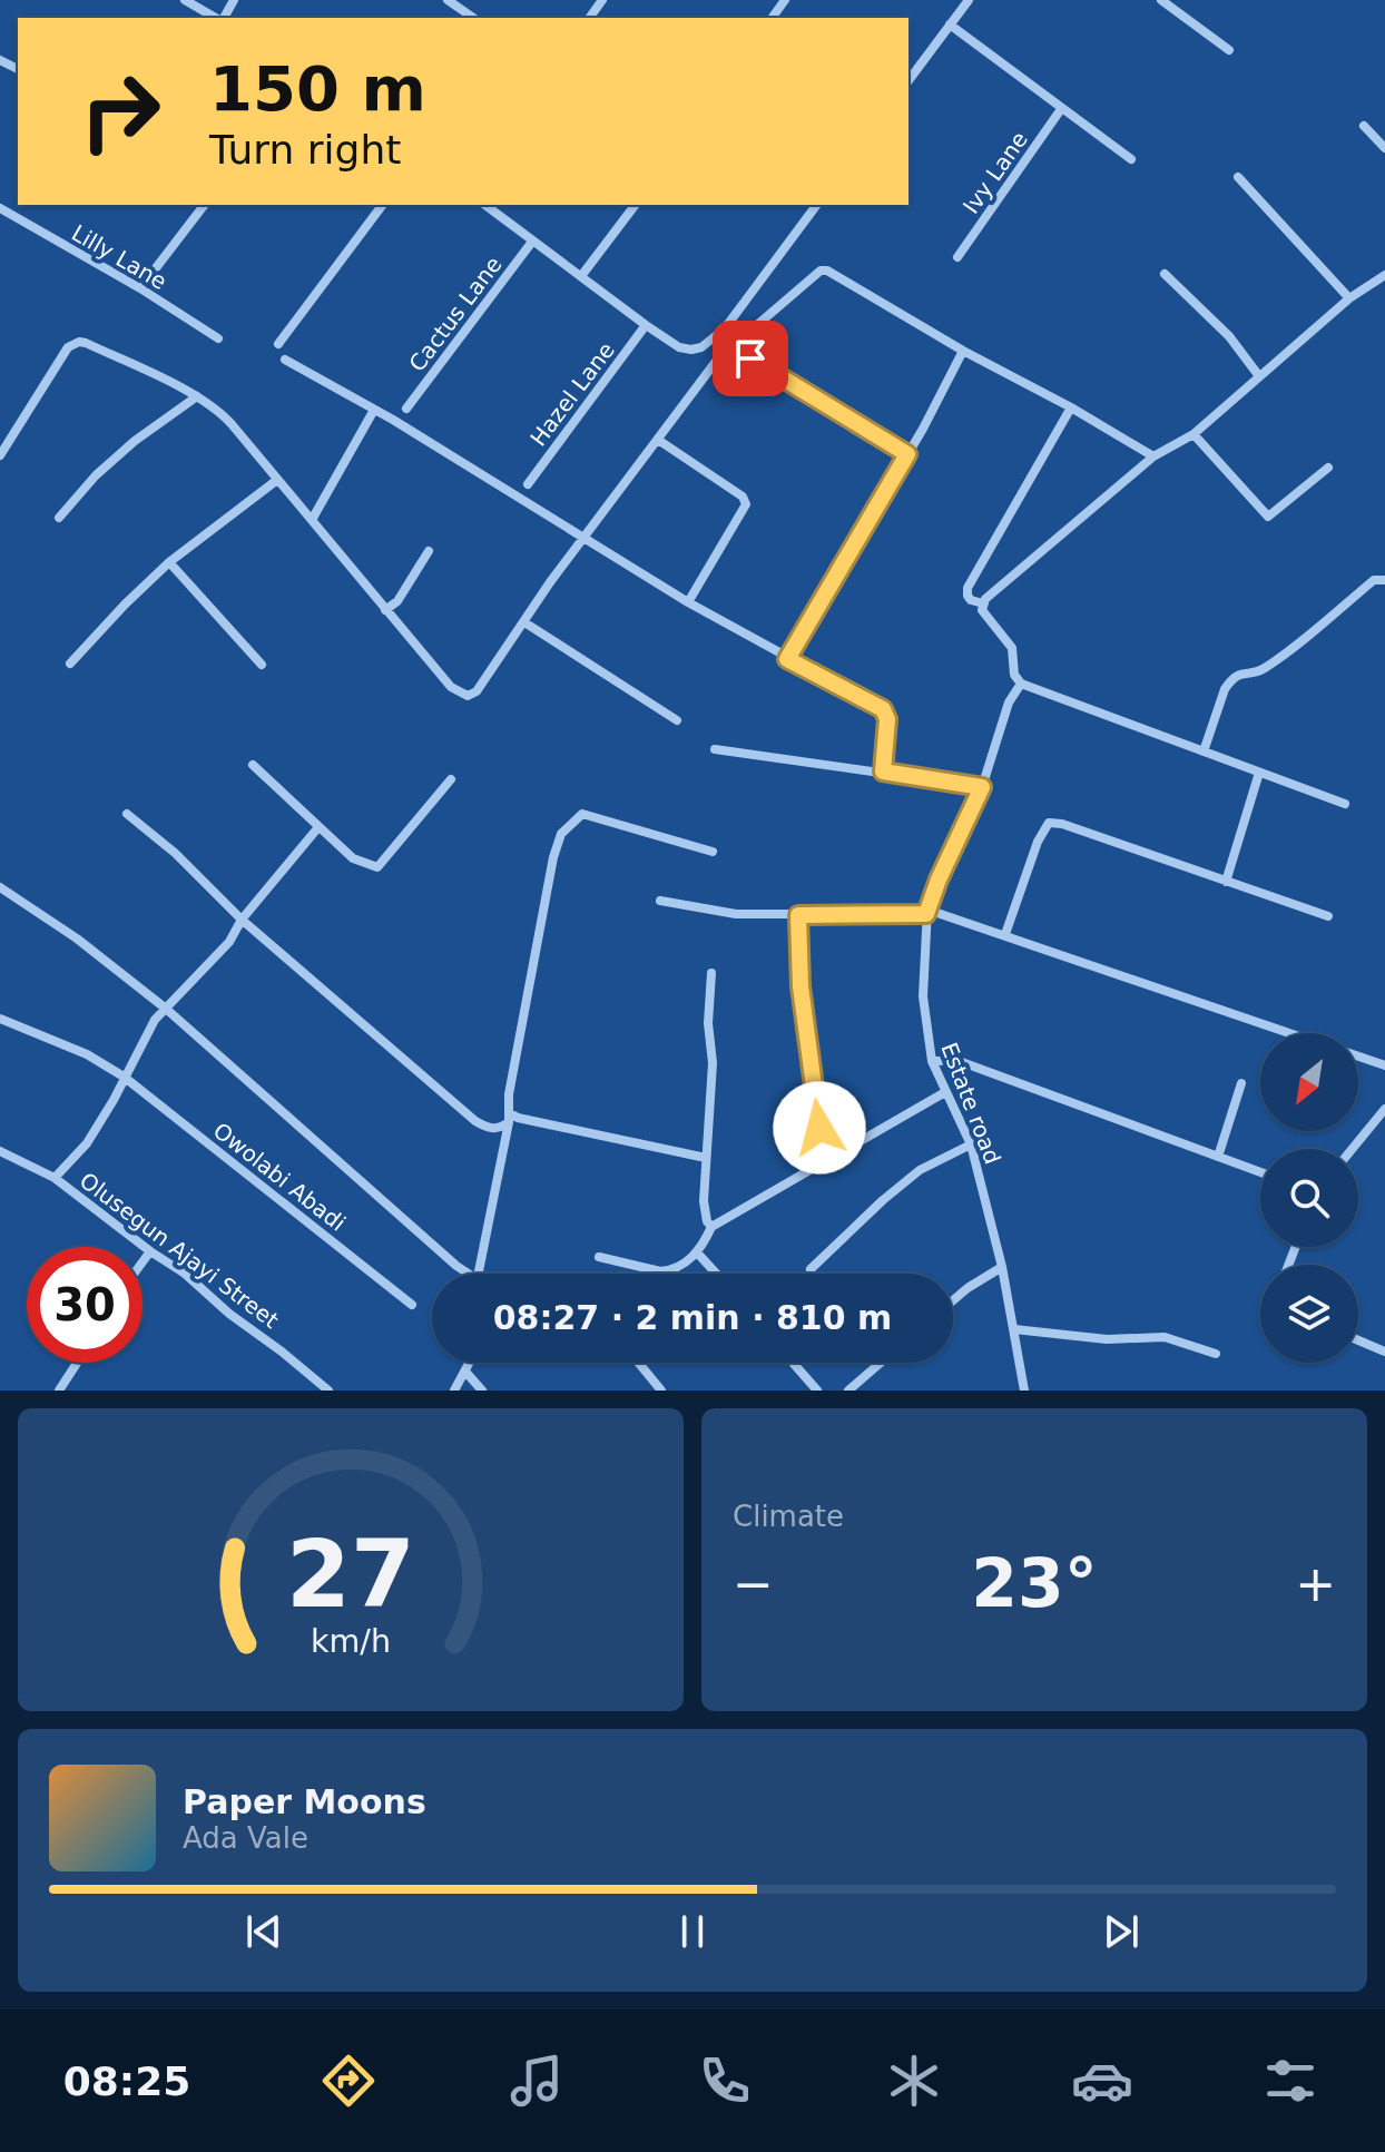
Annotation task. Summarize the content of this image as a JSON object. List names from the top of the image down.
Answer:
{
  "streets": {
    "street": [
      "Ivy Lane",
      "Lilly Lane",
      "Cactus Lane",
      "Hazel Lane",
      "Estate road",
      "Owolabi Abadi",
      "Olusegun Ajayi Street"
    ]
  },
  "north": "bottom left",
  "page": {
    "turn": ["150 m", "Turn right"],
    "limit": "30",
    "trip": "08:27 · 2 min · 810 m",
    "tile": "Climate",
    "heat": ["−", "23°", "+"],
    "song": ["Paper Moons", "Ada Vale"],
    "tabs": "08:25",
    "gauge": ["27", "km/h"]
  }
}
